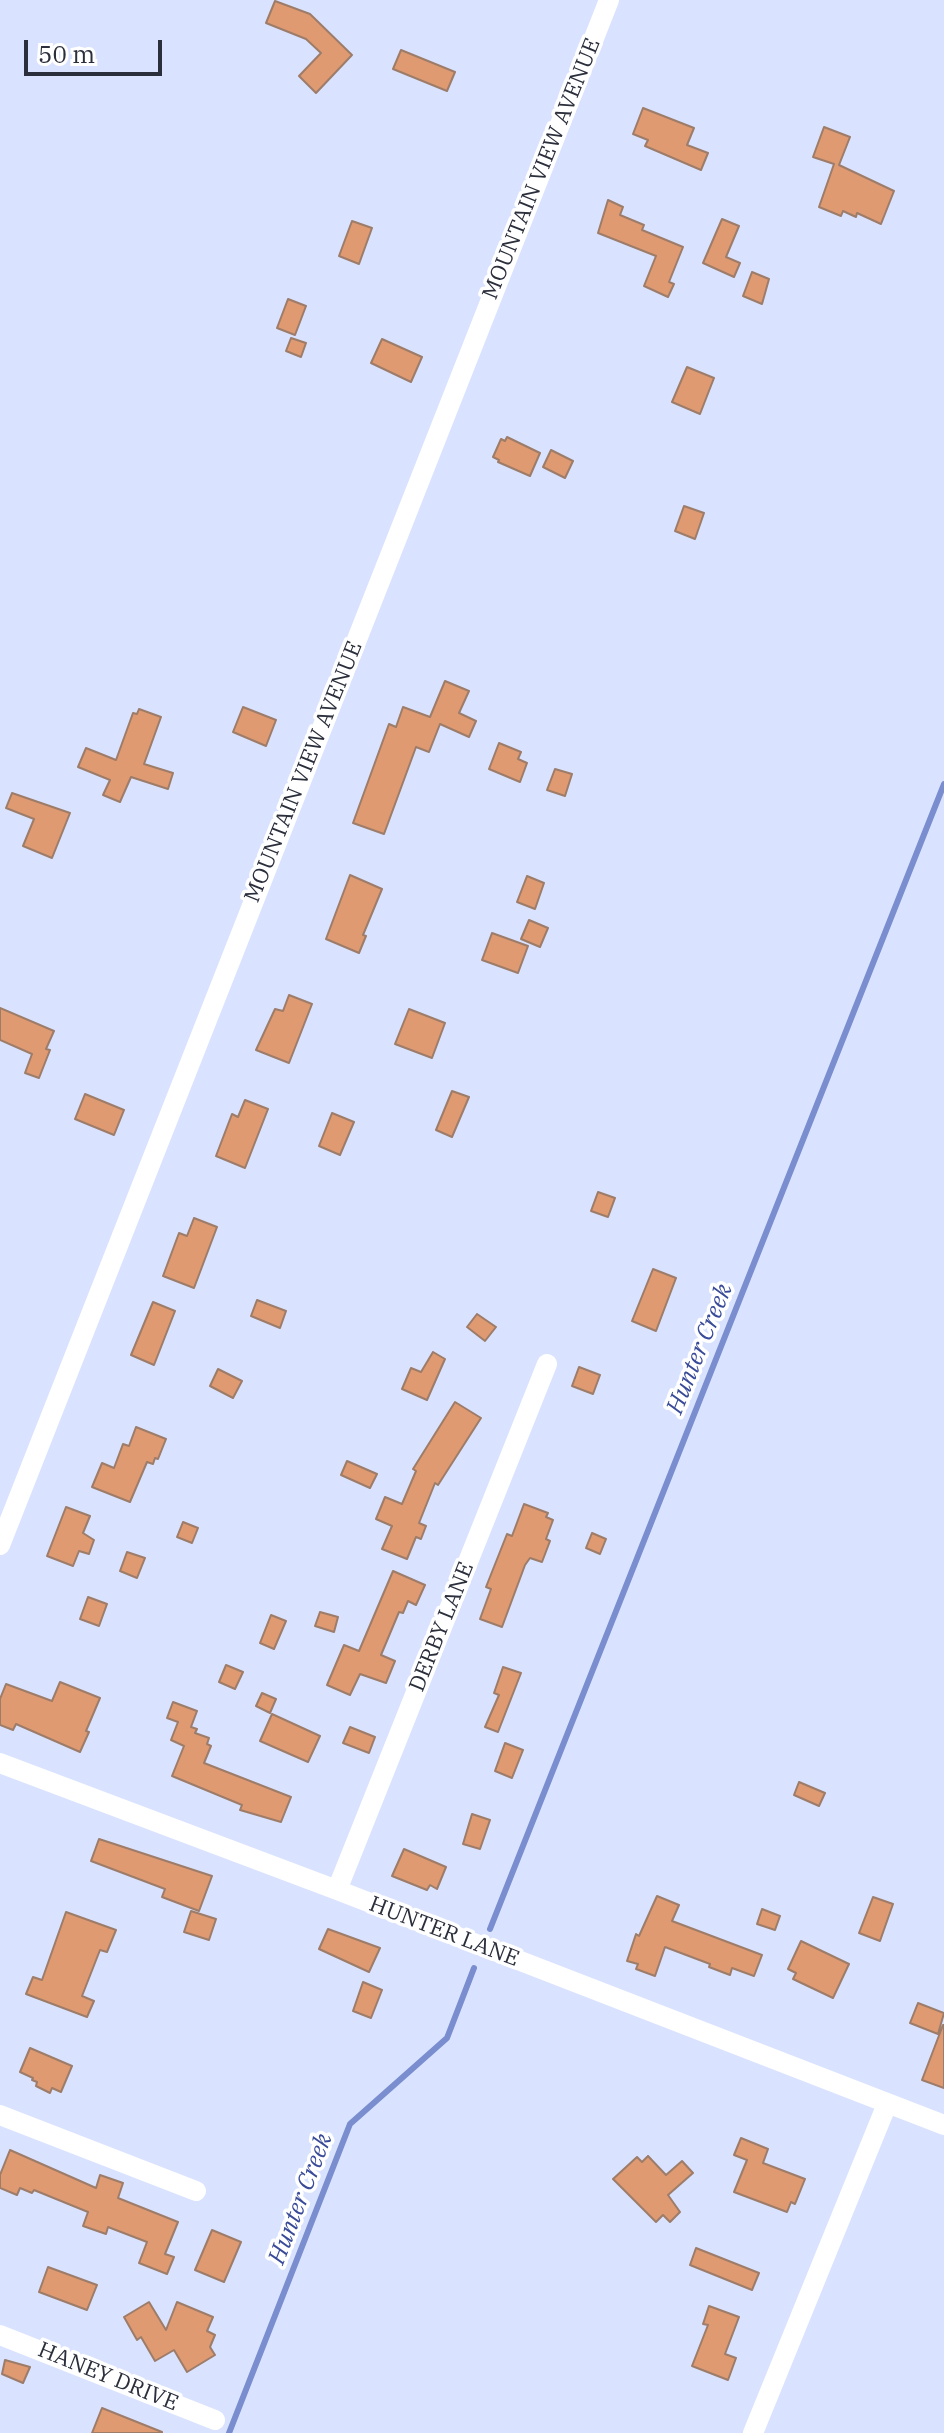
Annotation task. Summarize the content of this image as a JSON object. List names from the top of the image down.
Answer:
{
  "streets": {
    "street": [
      "MOUNTAIN VIEW AVENUE",
      "DERBY LANE",
      "HUNTER LANE",
      "HANEY DRIVE"
    ]
  },
  "crossings": [
    ["DERBY LANE", "HUNTER LANE"]
  ],
  "water": ["Hunter Creek"],
  "scale_bar": "50 m"
}
